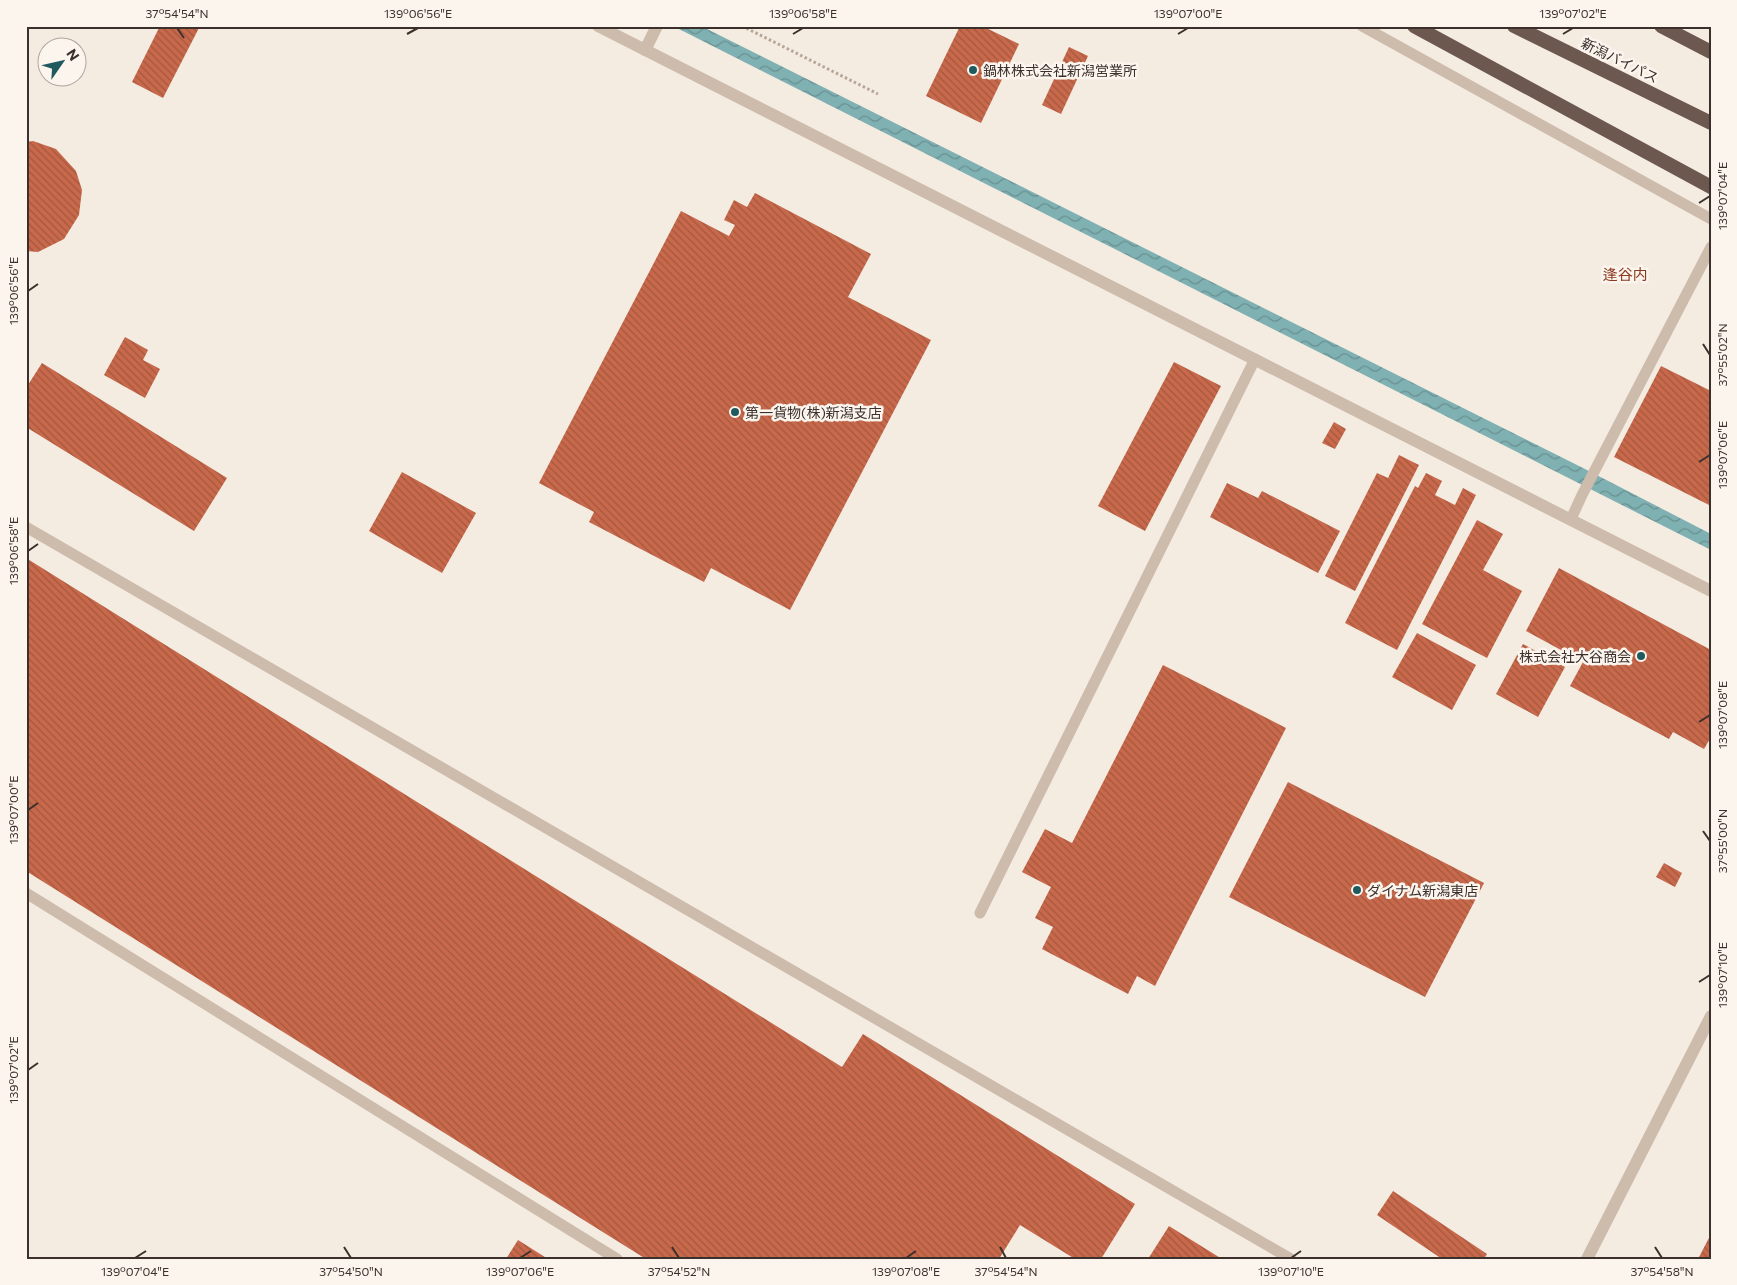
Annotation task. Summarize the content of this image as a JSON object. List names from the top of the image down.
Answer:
{
  "streets": {
    "highway": ["新潟バイパス"]
  },
  "districts": ["逢谷内"],
  "places": [
    "鍋林株式会社新潟営業所",
    "第一貨物(株)新潟支店",
    "株式会社大谷商会",
    "ダイナム新潟東店"
  ],
  "north": "top right",
  "coordinates": [
    "37°54'54\"N",
    "139°06'56\"E",
    "139°06'58\"E",
    "139°07'00\"E",
    "139°07'02\"E",
    "139°07'04\"E",
    "37°55'02\"N",
    "139°07'06\"E",
    "139°07'08\"E",
    "37°55'00\"N",
    "139°07'10\"E",
    "37°54'50\"N",
    "37°54'52\"N",
    "37°54'58\"N"
  ]
}
